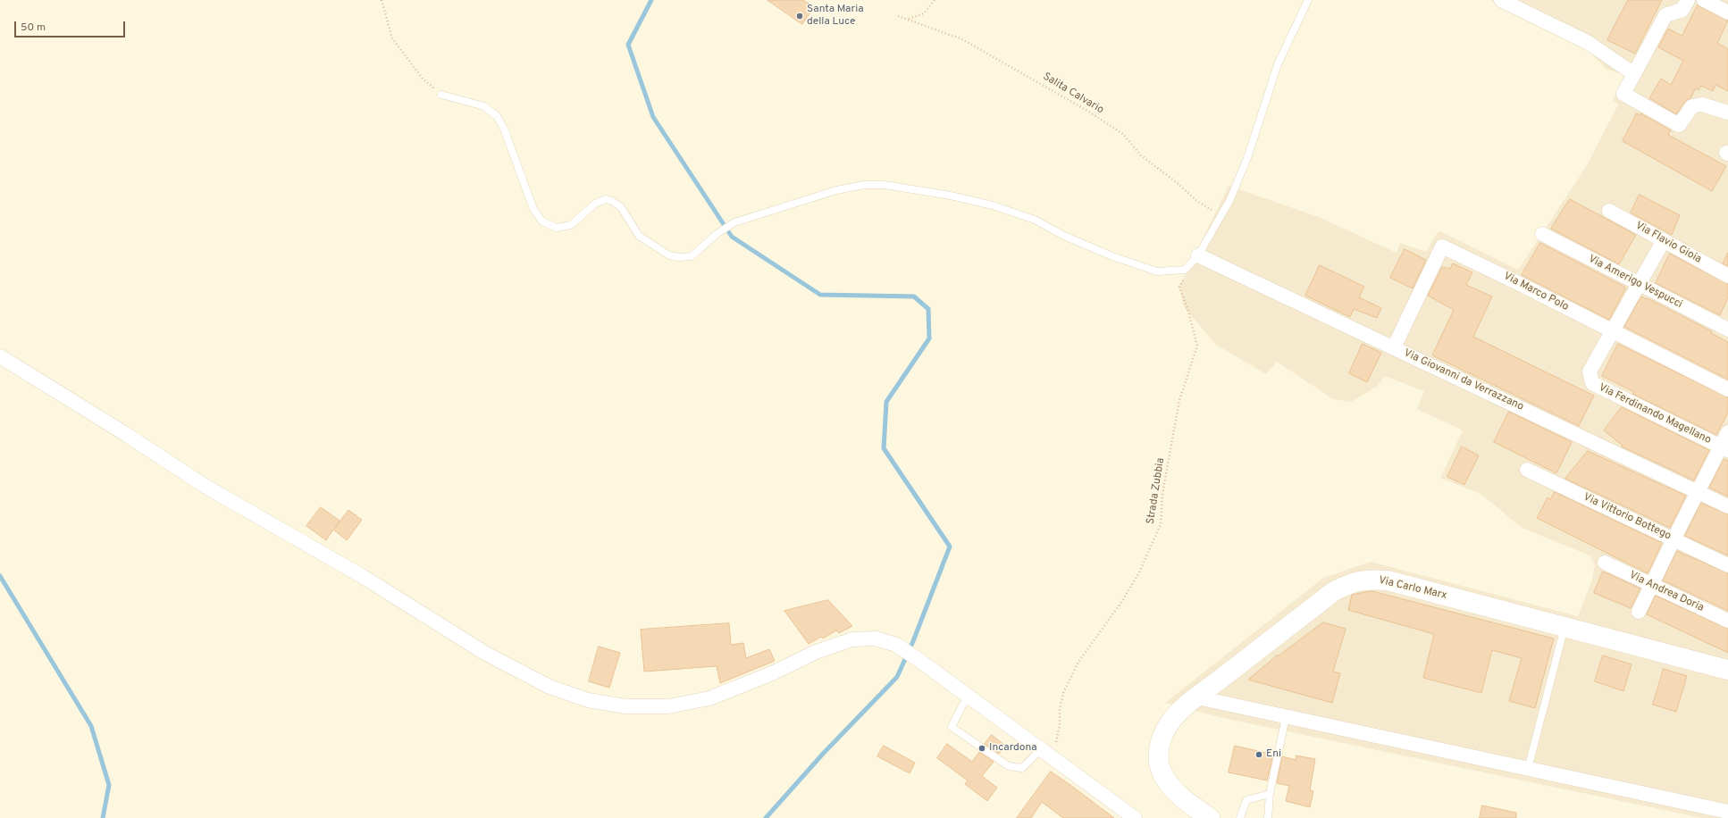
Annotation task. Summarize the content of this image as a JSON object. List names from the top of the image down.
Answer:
{
  "streets": {
    "main road": ["Via Carlo Marx"],
    "street": [
      "Via Flavio Gioia",
      "Via Amerigo Vespucci",
      "Via Marco Polo",
      "Via Giovanni da Verrazzano",
      "Via Ferdinando Magellano",
      "Via Vittorio Bottego",
      "Via Andrea Doria"
    ],
    "path": ["Salita Calvario", "Strada Zubbia"]
  },
  "crossings": [
    ["Via Marco Polo", "Via Giovanni da Verrazzano"],
    ["Via Marco Polo", "Via Ferdinando Magellano"],
    ["Via Giovanni da Verrazzano", "Strada Zubbia"]
  ],
  "places": ["Santa Maria della Luce", "Incardona", "Eni"],
  "scale_bar": "50 m"
}
